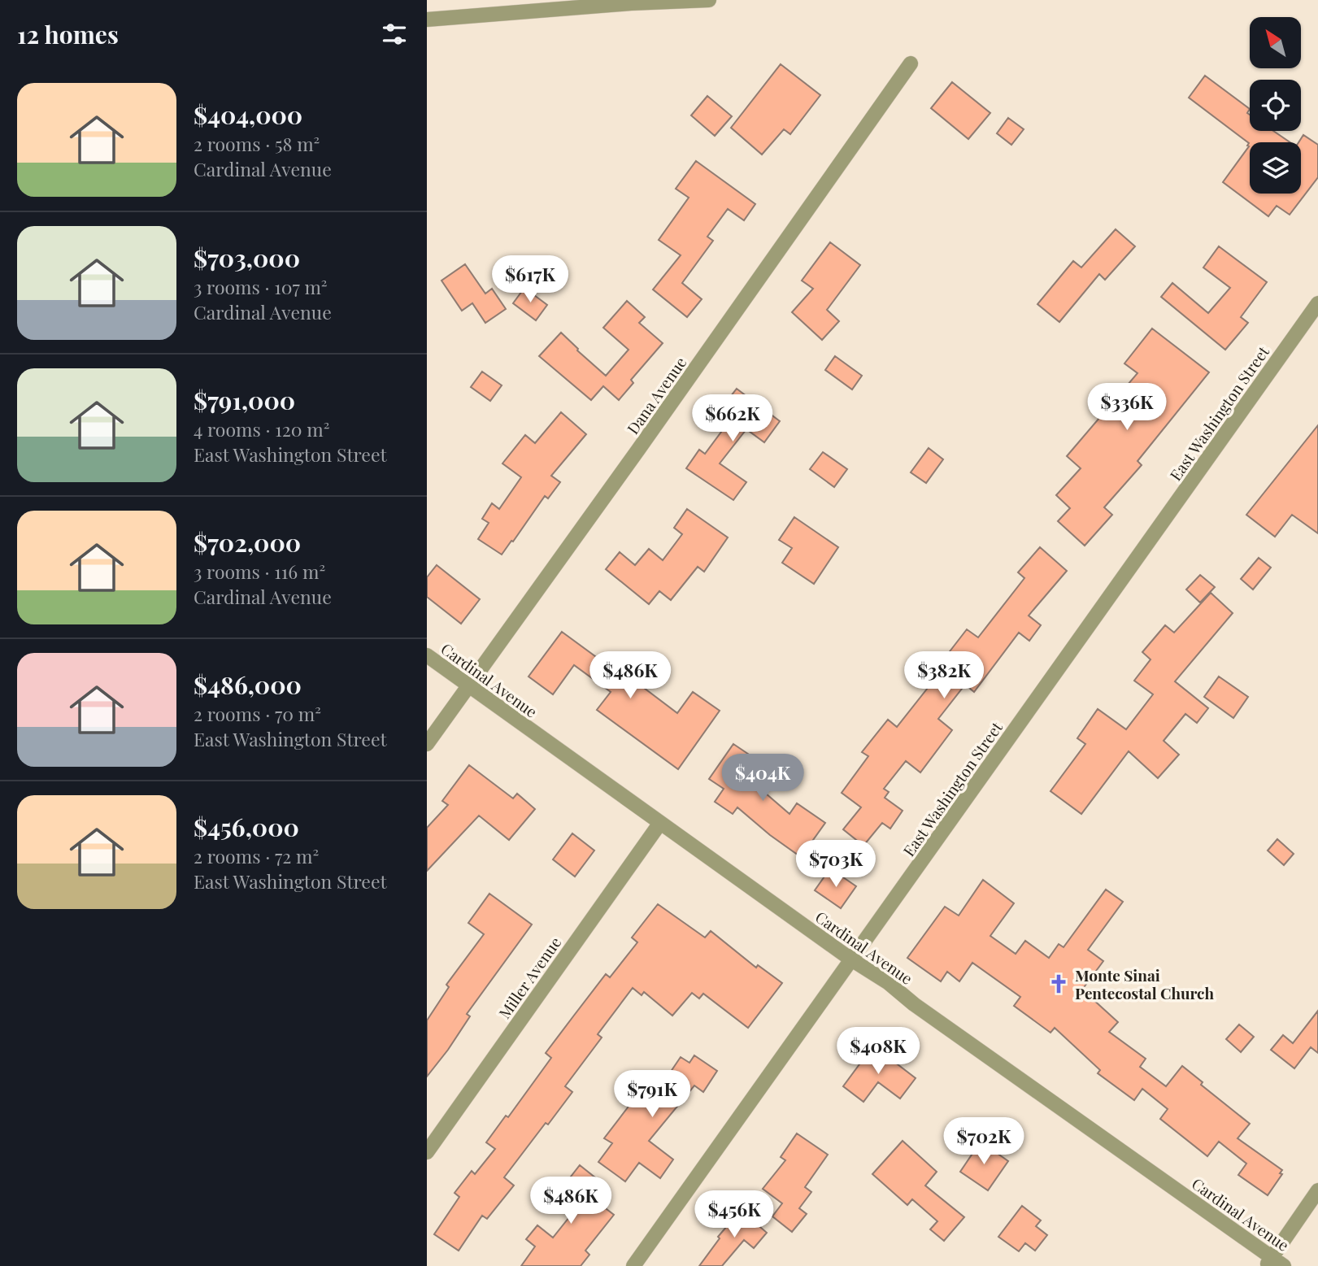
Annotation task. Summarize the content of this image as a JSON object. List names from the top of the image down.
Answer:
{
  "streets": {
    "street": [
      "Dana Avenue",
      "East Washington Street",
      "Cardinal Avenue",
      "Miller Avenue"
    ]
  },
  "crossings": [
    ["Dana Avenue", "Cardinal Avenue"],
    ["East Washington Street", "Cardinal Avenue"],
    ["Cardinal Avenue", "Miller Avenue"]
  ],
  "places": {
    "church": ["Monte Sinai Pentecostal Church"]
  },
  "north": "top left",
  "page": {
    "heading": "12 homes",
    "list": [
      {
        "name": "$404,000",
        "note": "2 rooms · 58 m² · Cardinal Avenue"
      },
      {
        "name": "$703,000",
        "note": "3 rooms · 107 m² · Cardinal Avenue"
      },
      {
        "name": "$791,000",
        "note": "4 rooms · 120 m² · East Washington Street"
      },
      {
        "name": "$702,000",
        "note": "3 rooms · 116 m² · Cardinal Avenue"
      },
      {
        "name": "$486,000",
        "note": "2 rooms · 70 m² · East Washington Street"
      },
      {
        "name": "$456,000",
        "note": "2 rooms · 72 m² · East Washington Street"
      }
    ],
    "price": [
      "$617K",
      "$336K",
      "$662K",
      "$486K",
      "$382K",
      "$404K",
      "$703K",
      "$408K",
      "$791K",
      "$702K",
      "$486K",
      "$456K"
    ]
  }
}
